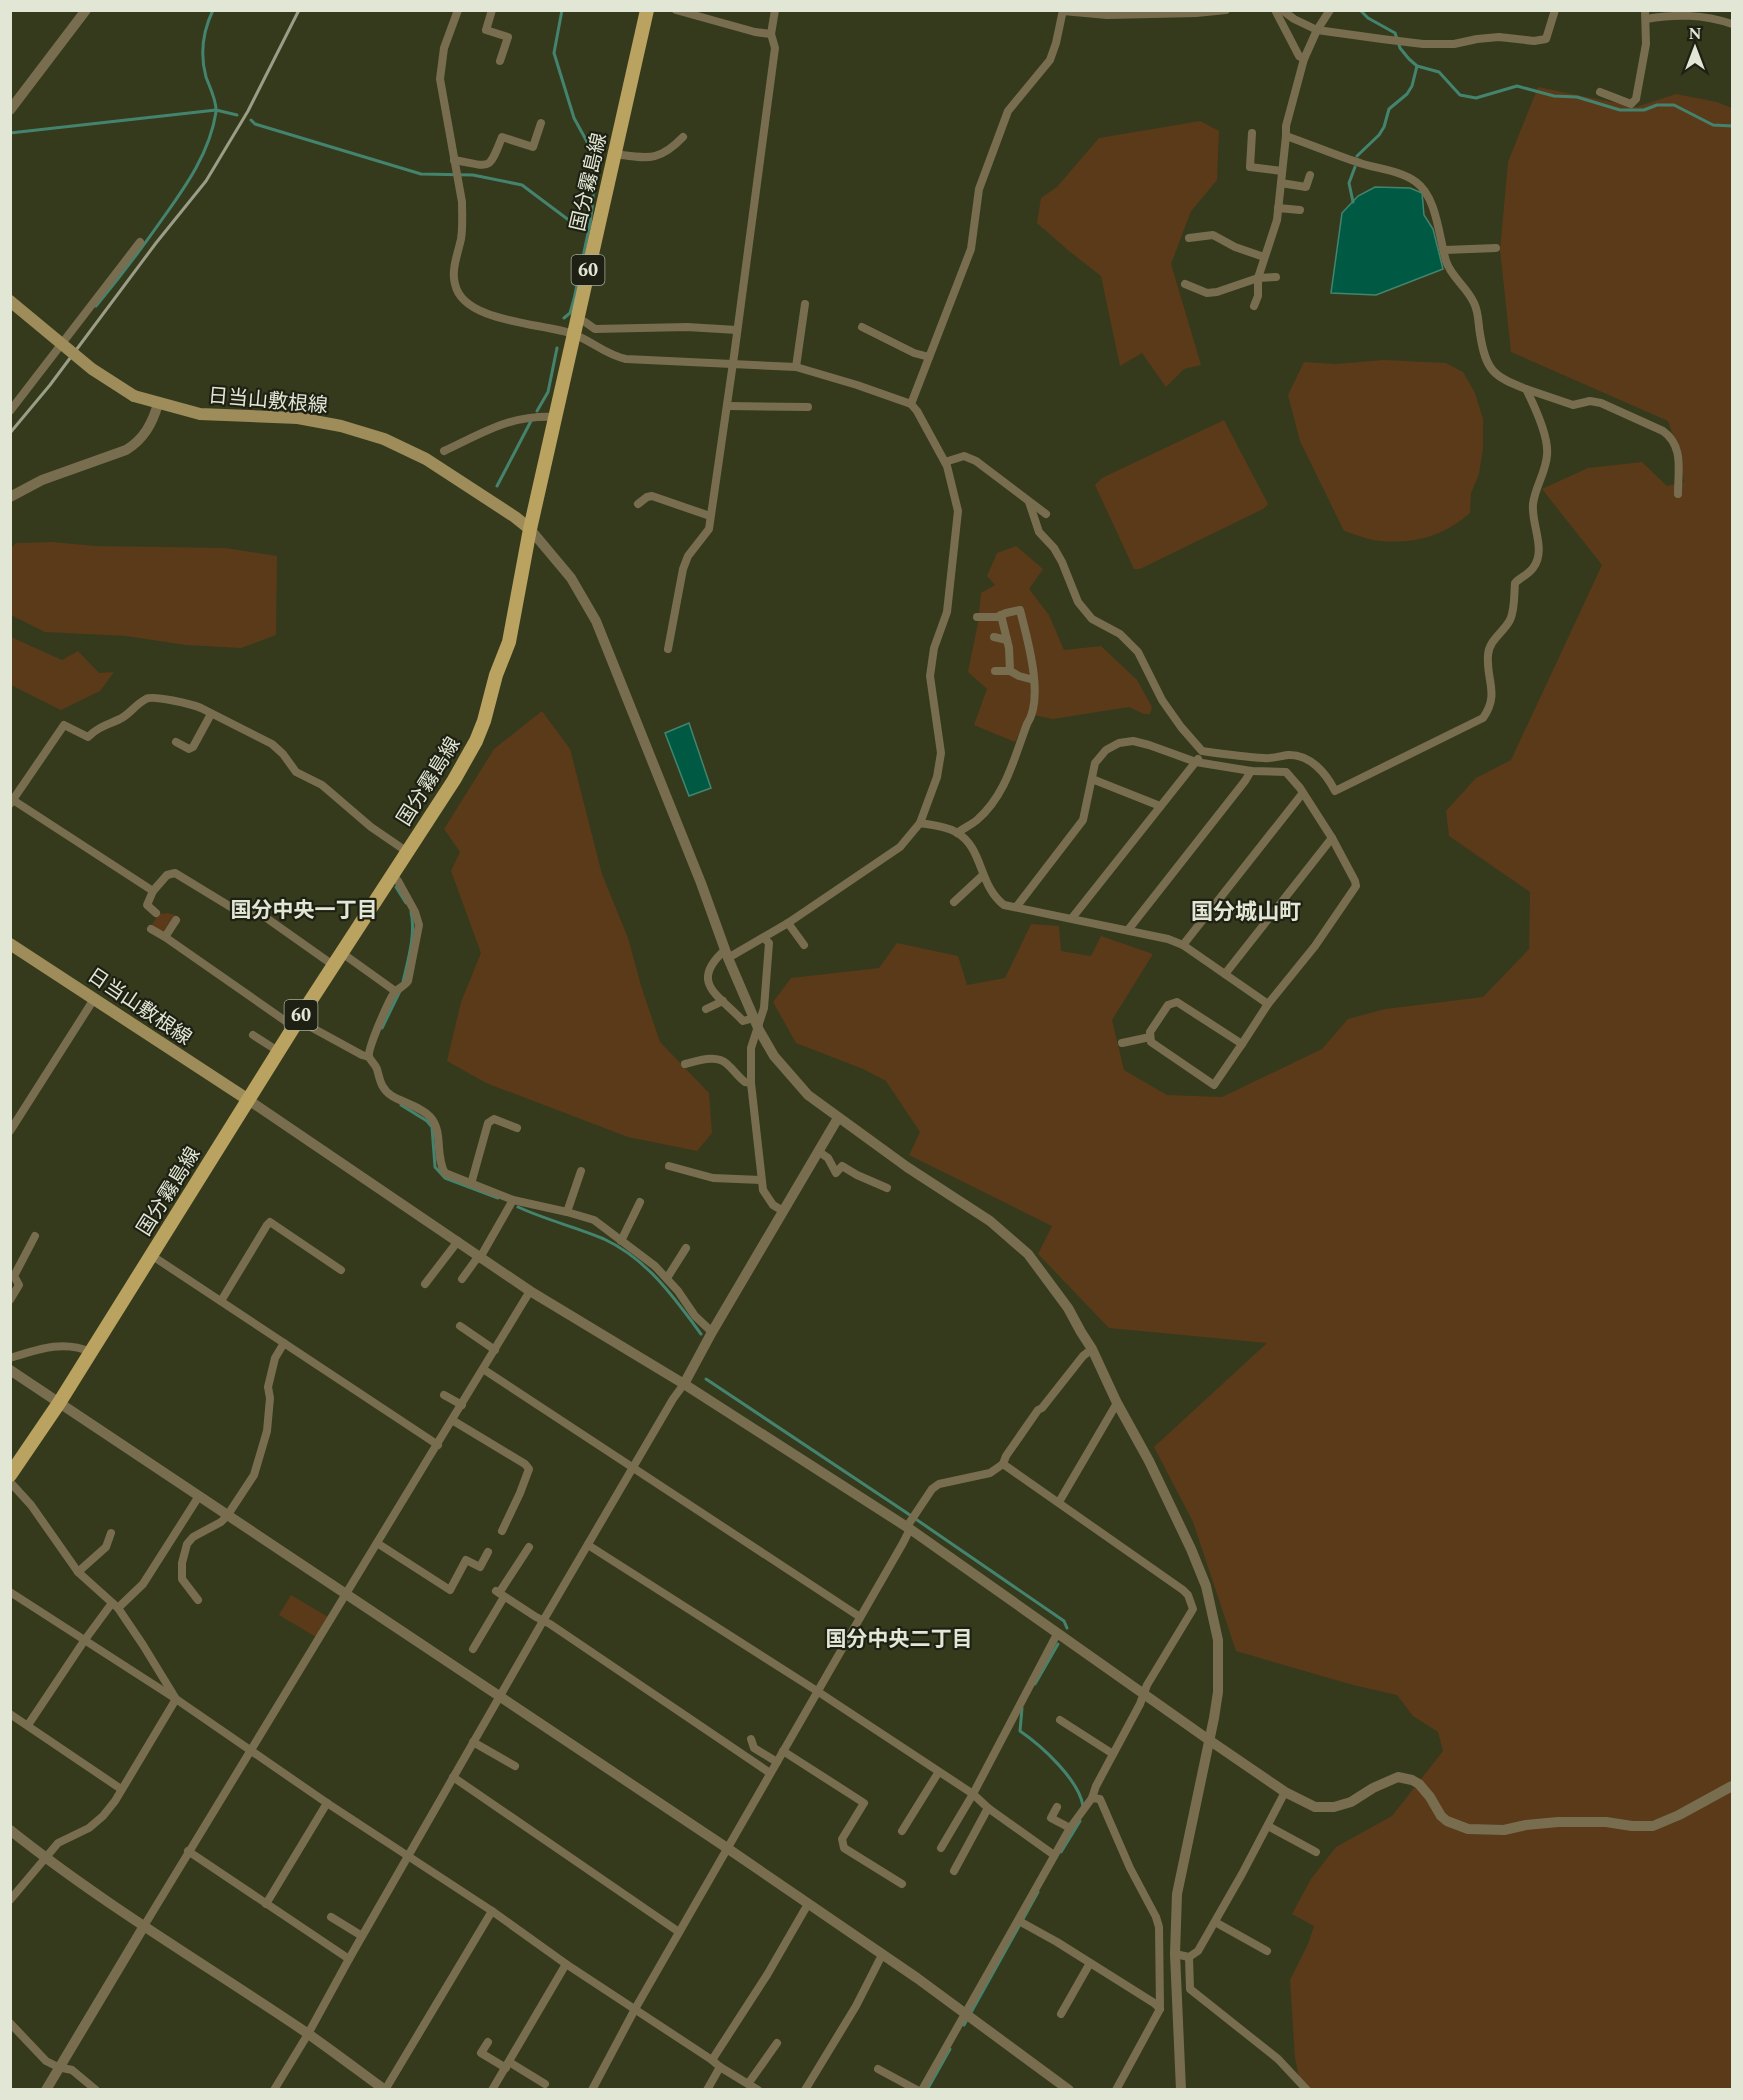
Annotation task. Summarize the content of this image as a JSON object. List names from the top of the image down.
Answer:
{
  "streets": {
    "main road": ["国分霧島線", "60", "日当山敷根線"]
  },
  "crossings": [
    ["国分霧島線", "日当山敷根線"]
  ],
  "districts": ["国分中央一丁目", "国分城山町", "国分中央二丁目"],
  "north": "top"
}
